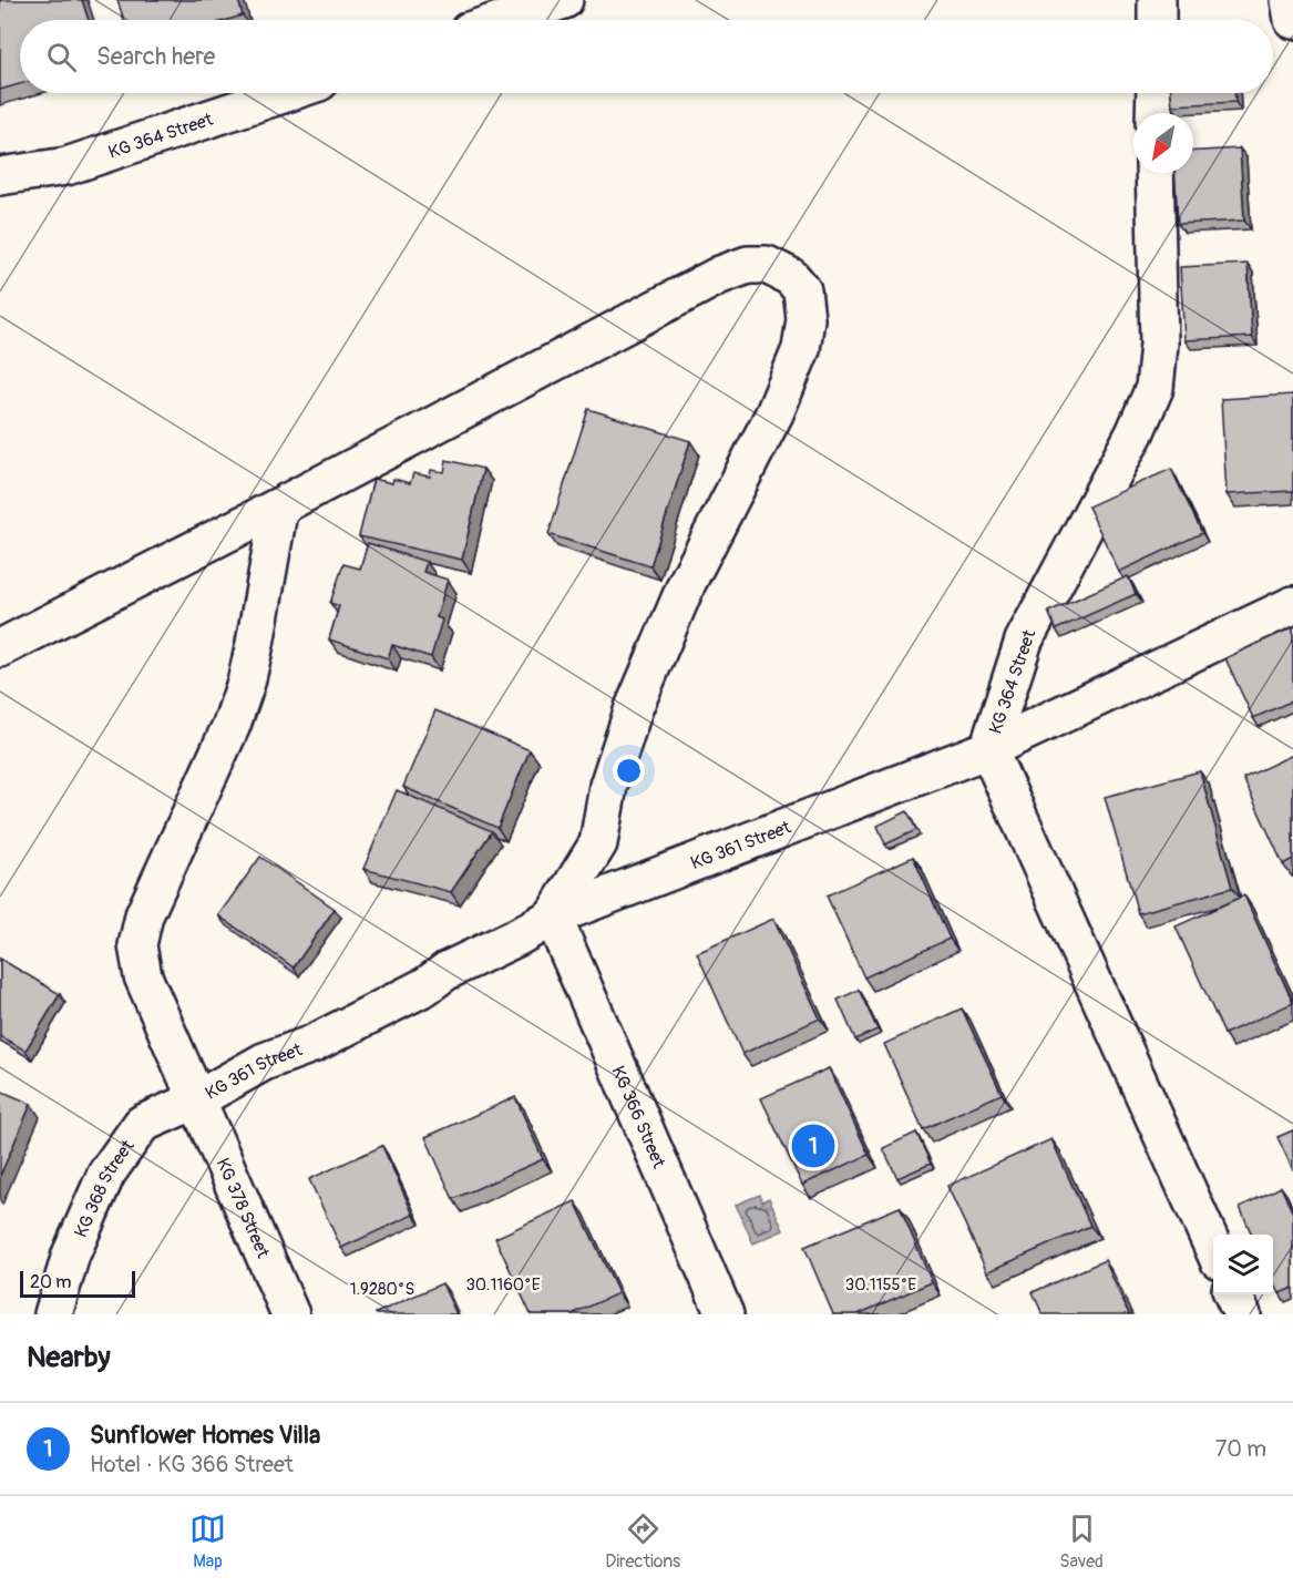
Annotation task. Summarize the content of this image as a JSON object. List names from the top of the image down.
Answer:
{
  "streets": {
    "street": [
      "KG 364 Street",
      "KG 361 Street",
      "KG 366 Street",
      "KG 368 Street",
      "KG 378 Street"
    ]
  },
  "crossings": [
    ["KG 364 Street", "KG 361 Street"],
    ["KG 361 Street", "KG 366 Street"],
    ["KG 361 Street", "KG 368 Street"],
    ["KG 361 Street", "KG 378 Street"],
    ["KG 368 Street", "KG 378 Street"]
  ],
  "scale_bar": "20 m",
  "north": "bottom left",
  "page": {
    "search": "Search here",
    "pins": "1",
    "scale": "20 m",
    "heading": "Nearby",
    "list": [
      {
        "mark": "1",
        "name": "Sunflower Homes Villa",
        "note": "Hotel · KG 366 Street",
        "value": "70 m"
      }
    ],
    "nav": ["Map", "Directions", "Saved"]
  },
  "coordinates": ["30.1160°E", "30.1155°E", "1.9280°S"]
}
